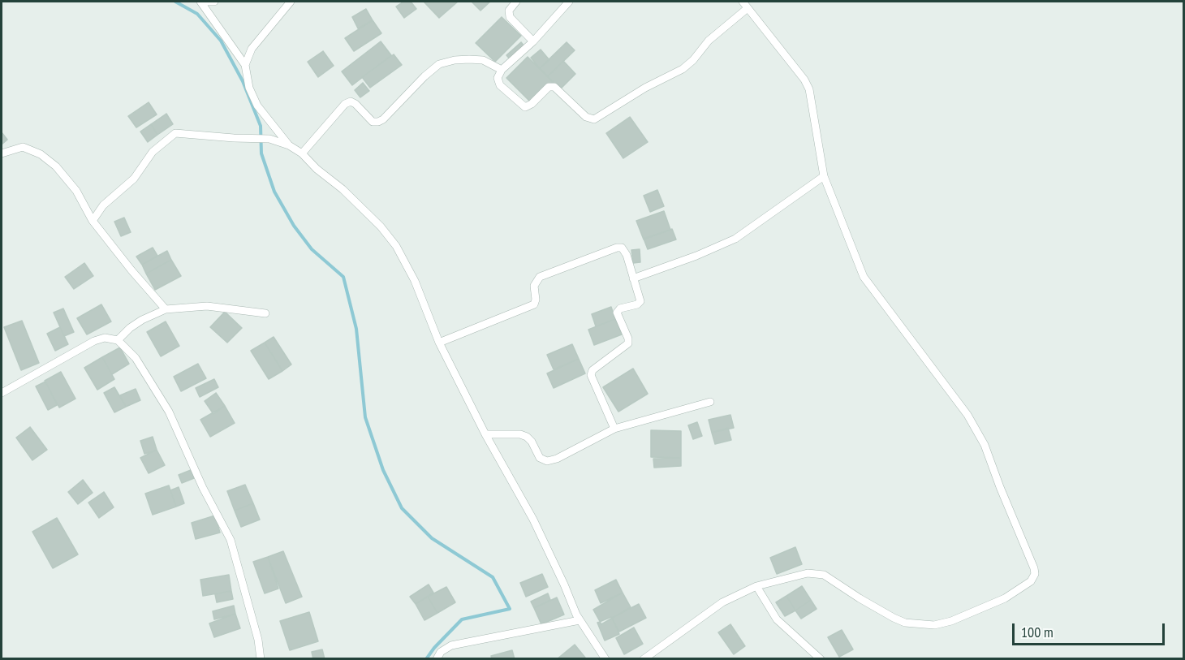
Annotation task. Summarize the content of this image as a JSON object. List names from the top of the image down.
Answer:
{
  "scale_bar": "100 m"
}
